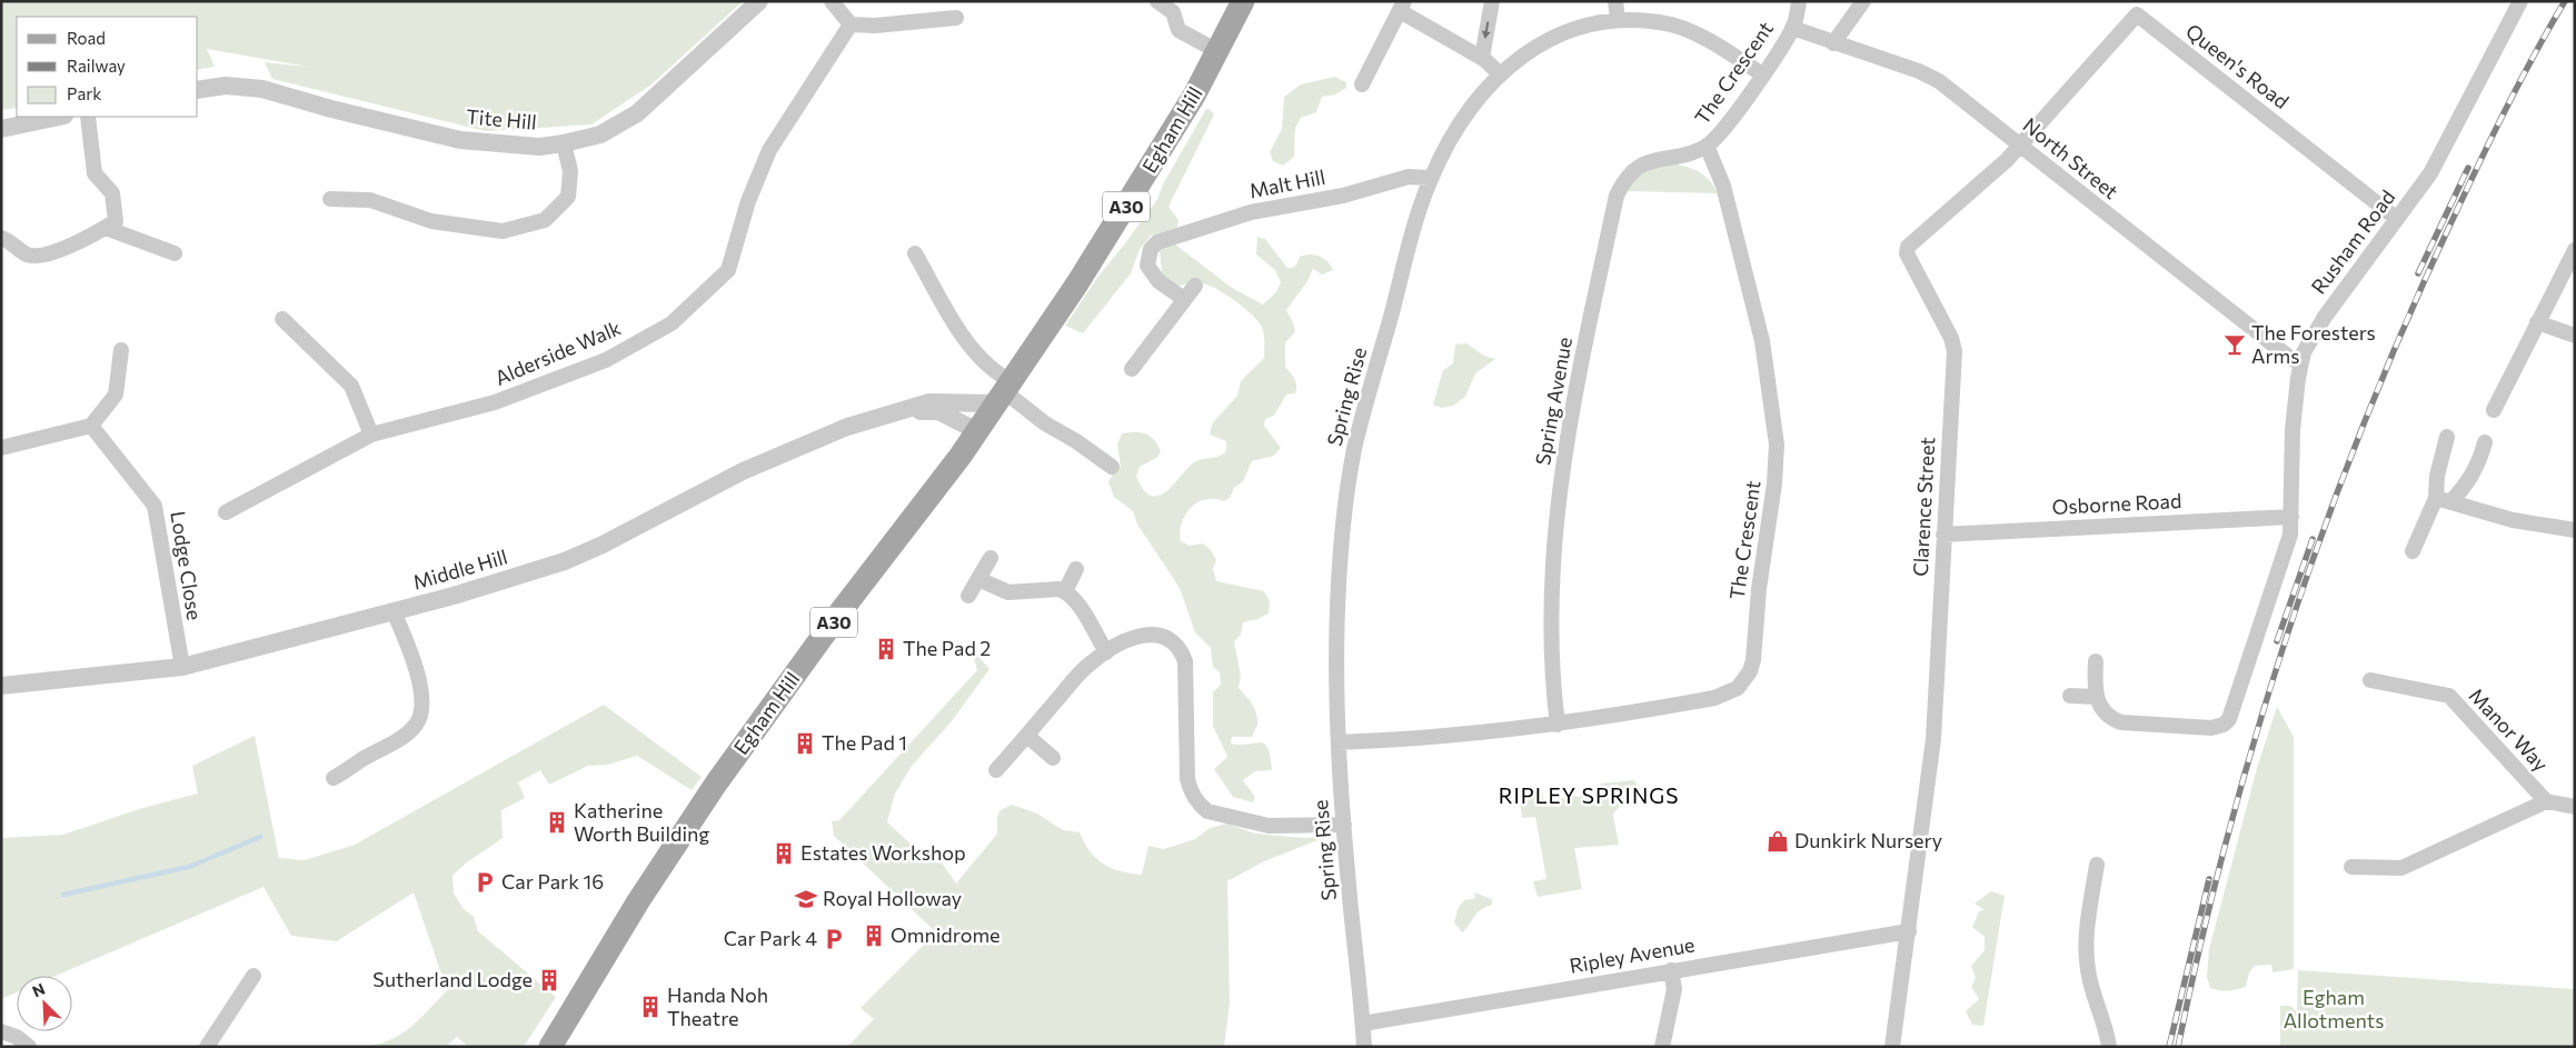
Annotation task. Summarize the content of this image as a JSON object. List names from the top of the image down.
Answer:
{
  "streets": {
    "main road": ["Egham Hill", "A30"],
    "street": [
      "Queen's Road",
      "The Crescent",
      "Tite Hill",
      "North Street",
      "Malt Hill",
      "Rusham Road",
      "Alderside Walk",
      "Spring Rise",
      "Spring Avenue",
      "Osborne Road",
      "Clarence Street",
      "Lodge Close",
      "Middle Hill",
      "Manor Way",
      "Ripley Avenue"
    ]
  },
  "crossings": [
    ["Queen's Road", "North Street"],
    ["Queen's Road", "Rusham Road"],
    ["Queen's Road", "Clarence Street"],
    ["The Crescent", "North Street"],
    ["The Crescent", "Spring Rise"],
    ["The Crescent", "Spring Avenue"],
    ["Egham Hill", "Middle Hill"],
    ["North Street", "Rusham Road"],
    ["North Street", "Clarence Street"],
    ["Malt Hill", "Spring Rise"],
    ["Rusham Road", "Osborne Road"],
    ["Spring Rise", "Ripley Avenue"],
    ["Osborne Road", "Clarence Street"],
    ["Clarence Street", "Ripley Avenue"],
    ["Lodge Close", "Middle Hill"]
  ],
  "districts": ["RIPLEY SPRINGS"],
  "parks": ["Egham Allotments"],
  "places": {
    "bar": ["The Foresters Arms"],
    "building": [
      "The Pad 2",
      "The Pad 1",
      "Katherine Worth Building",
      "Estates Workshop",
      "Omnidrome",
      "Sutherland Lodge",
      "Handa Noh Theatre"
    ],
    "shop": ["Dunkirk Nursery"],
    "parking": ["Car Park 16", "Car Park 4"],
    "school or university": ["Royal Holloway"]
  },
  "legend": ["Road", "Railway", "Park"],
  "north": "top left"
}
